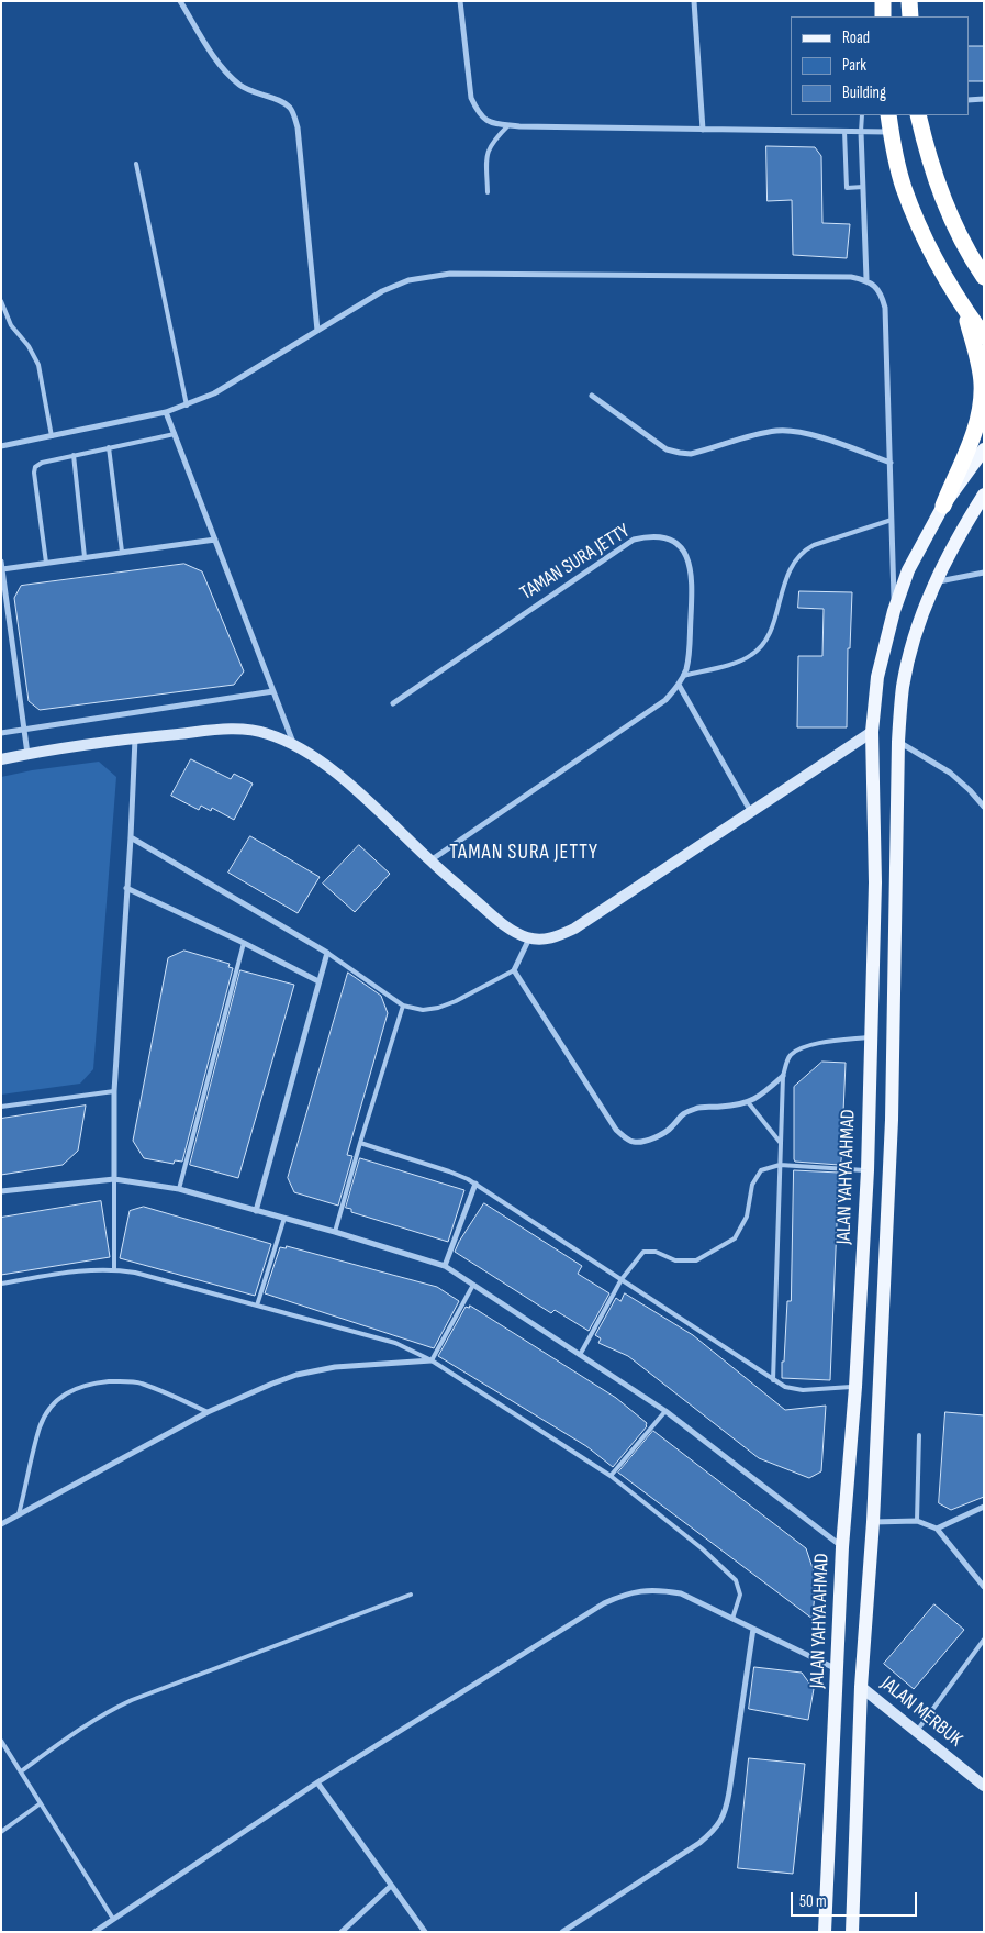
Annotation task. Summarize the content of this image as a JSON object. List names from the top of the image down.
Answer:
{
  "streets": {
    "main road": ["JALAN YAHYA AHMAD"],
    "street": ["TAMAN SURA JETTY", "JALAN MERBUK"]
  },
  "districts": ["TAMAN SURA JETTY"],
  "legend": ["Road", "Park", "Building"],
  "scale_bar": "50 m"
}
